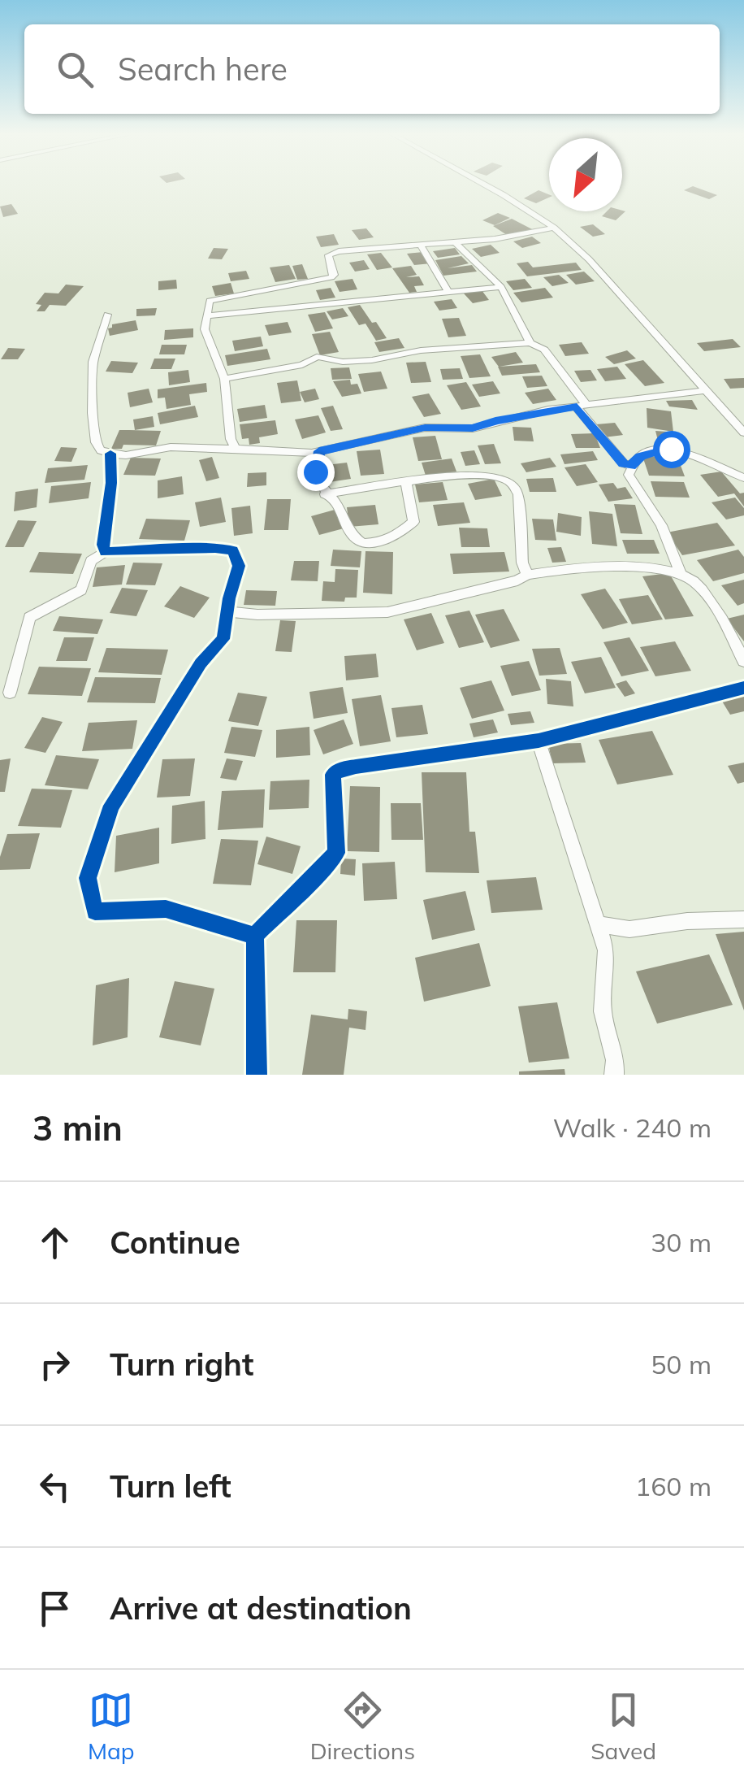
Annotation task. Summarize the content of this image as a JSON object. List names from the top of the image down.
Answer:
{
  "north": "bottom left",
  "page": {
    "search": "Search here",
    "heading": ["3 min", "Walk · 240 m"],
    "list": [
      ["Continue", "30 m"],
      ["Turn right", "50 m"],
      ["Turn left", "160 m"],
      "Arrive at destination"
    ],
    "nav": ["Map", "Directions", "Saved"]
  }
}
